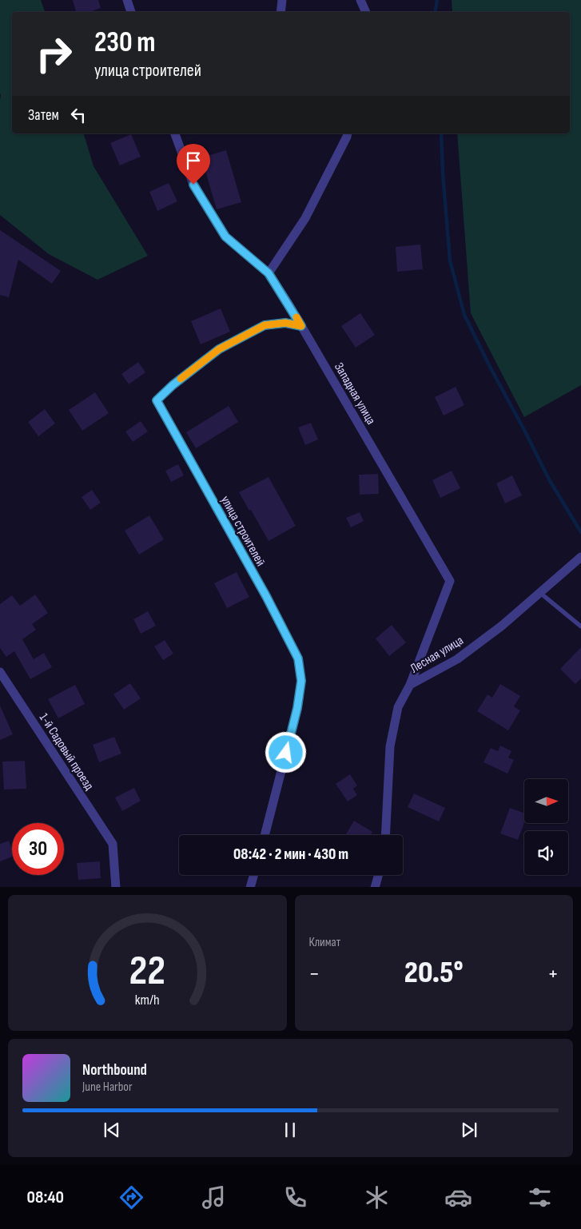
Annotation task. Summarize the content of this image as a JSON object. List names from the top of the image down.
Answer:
{
  "streets": {
    "street": [
      "Западная улица",
      "улица строителей",
      "Лесная улица",
      "1-й Садовый проезд"
    ]
  },
  "crossings": [
    ["Западная улица", "улица строителей"],
    ["Западная улица", "Лесная улица"]
  ],
  "north": "right",
  "page": {
    "turn": ["230 m", "улица строителей"],
    "then": "Затем",
    "limit": "30",
    "trip": "08:42 · 2 мин · 430 m",
    "tile": "Климат",
    "heat": ["−", "20.5°", "+"],
    "song": ["Northbound", "June Harbor"],
    "tabs": "08:40",
    "gauge": ["22", "km/h"]
  }
}
